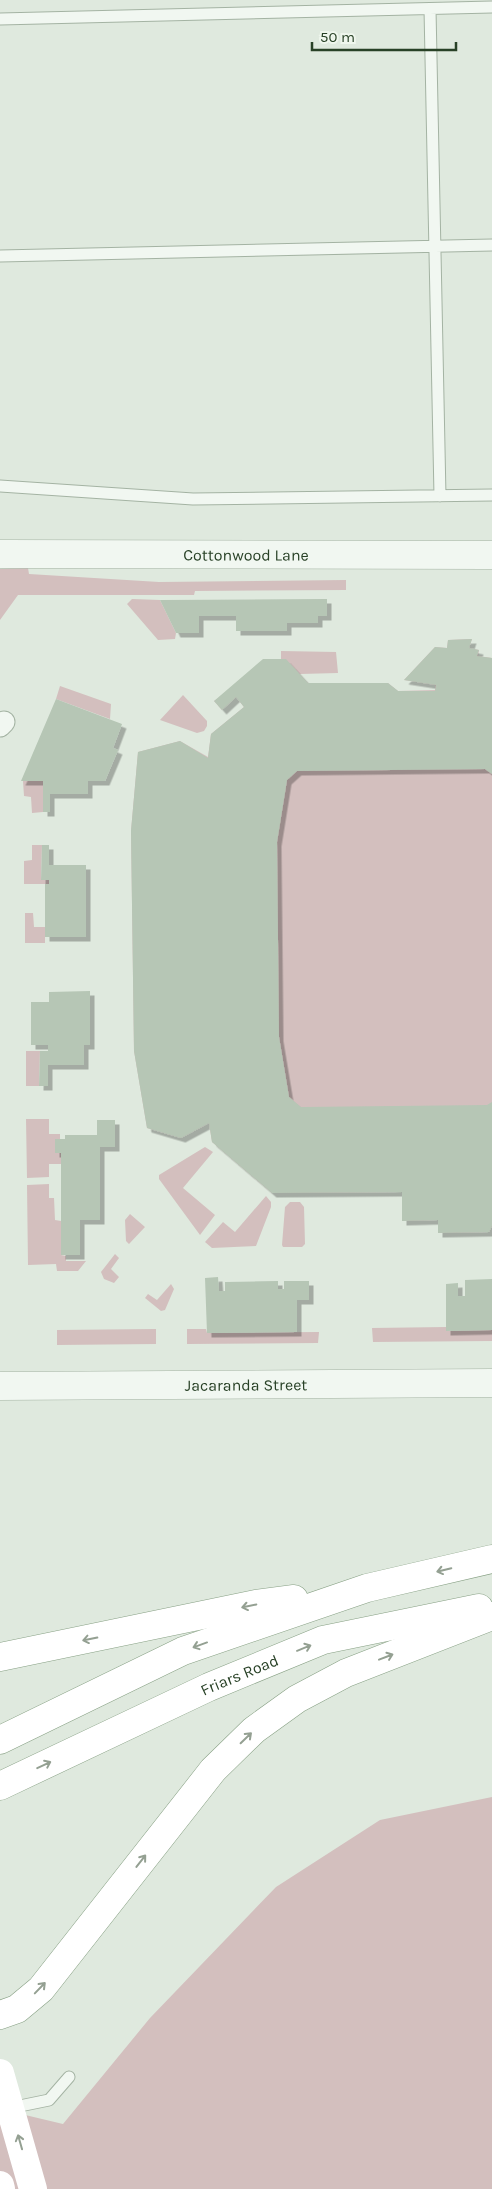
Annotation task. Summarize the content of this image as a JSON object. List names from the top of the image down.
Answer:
{
  "streets": {
    "main road": ["Friars Road"],
    "street": ["Cottonwood Lane", "Jacaranda Street"]
  },
  "scale_bar": "50 m"
}
